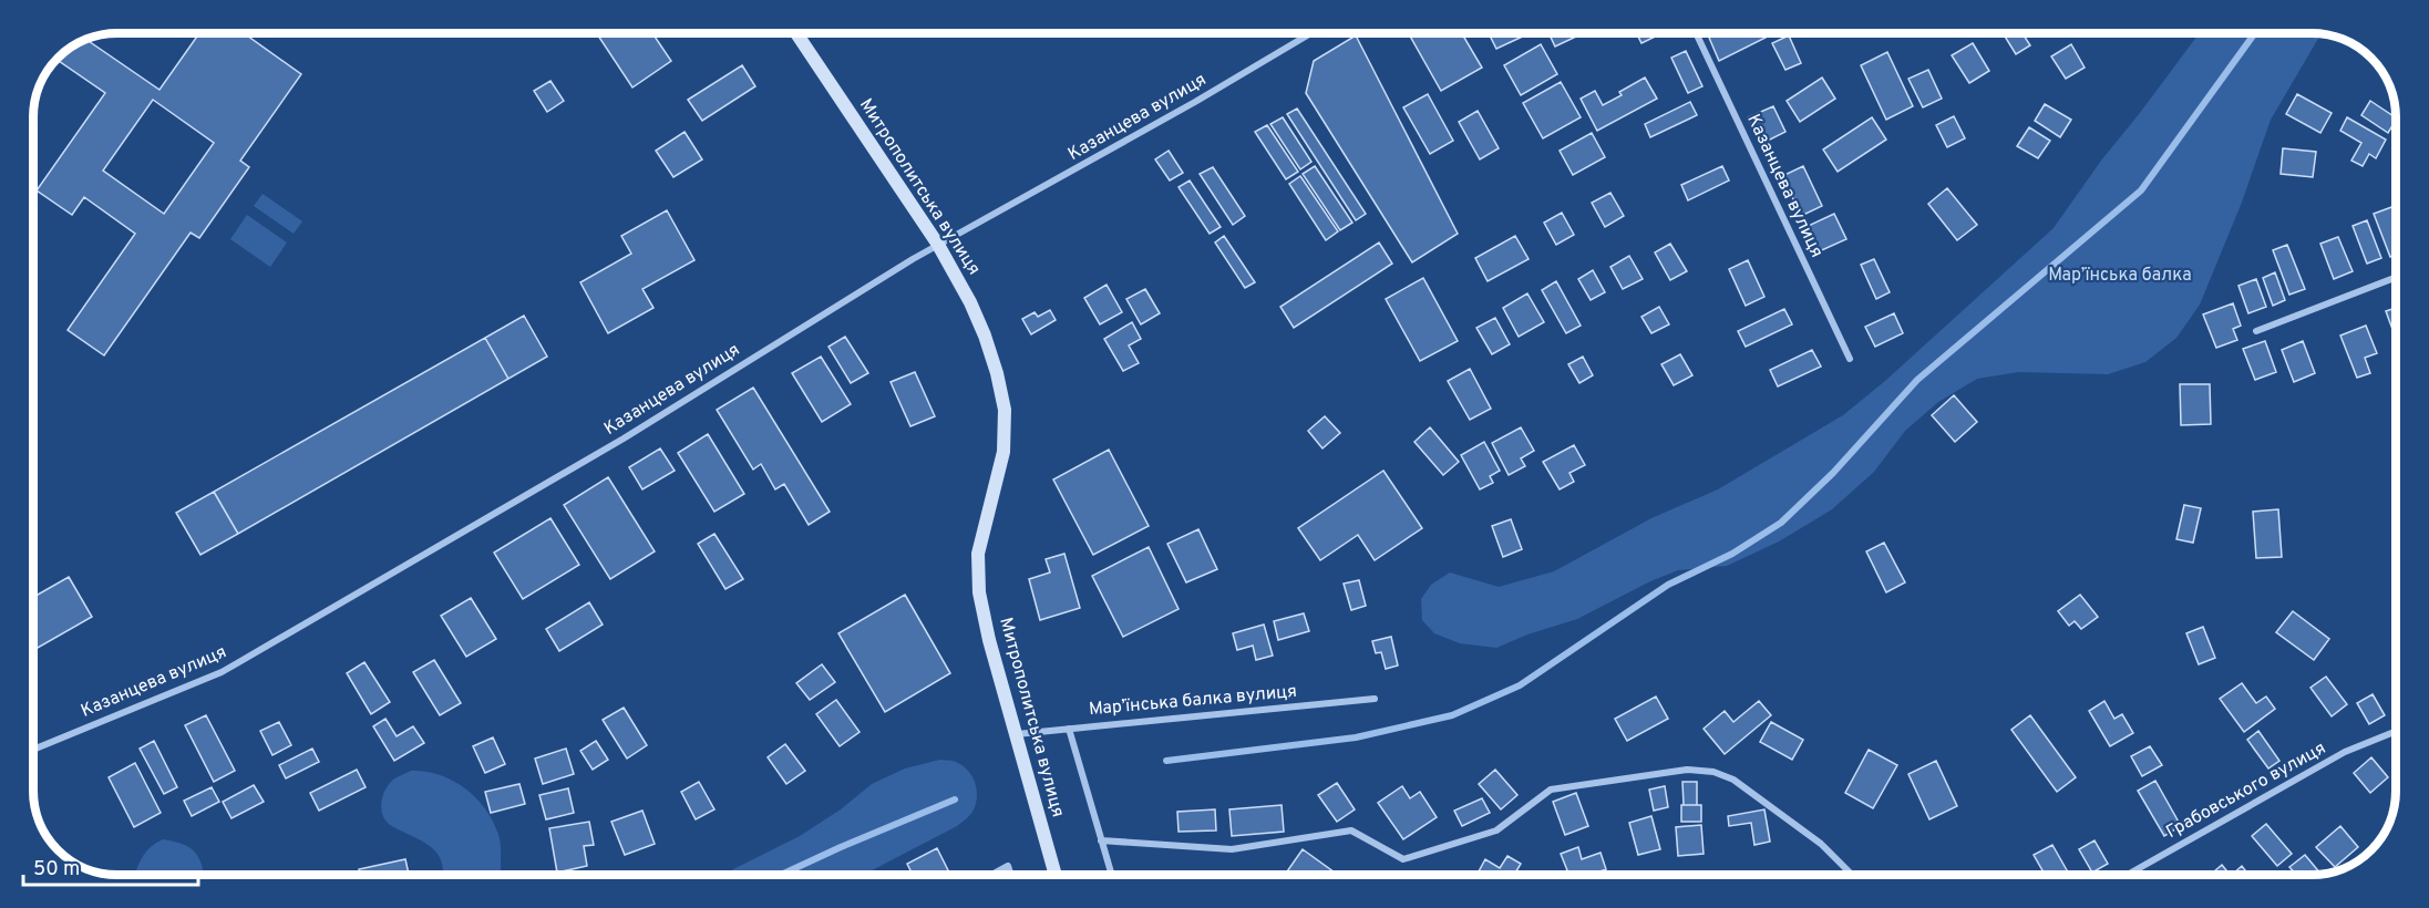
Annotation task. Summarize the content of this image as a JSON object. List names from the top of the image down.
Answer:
{
  "streets": {
    "main road": ["Митрополитська вулиця"],
    "street": ["Казанцева вулиця", "Мар’їнська балка вулиця", "Грабовського вулиця"]
  },
  "crossings": [
    ["Казанцева вулиця", "Митрополитська вулиця"],
    ["Митрополитська вулиця", "Мар’їнська балка вулиця"]
  ],
  "parks": ["Мар’їнська балка"],
  "scale_bar": "50 m"
}
